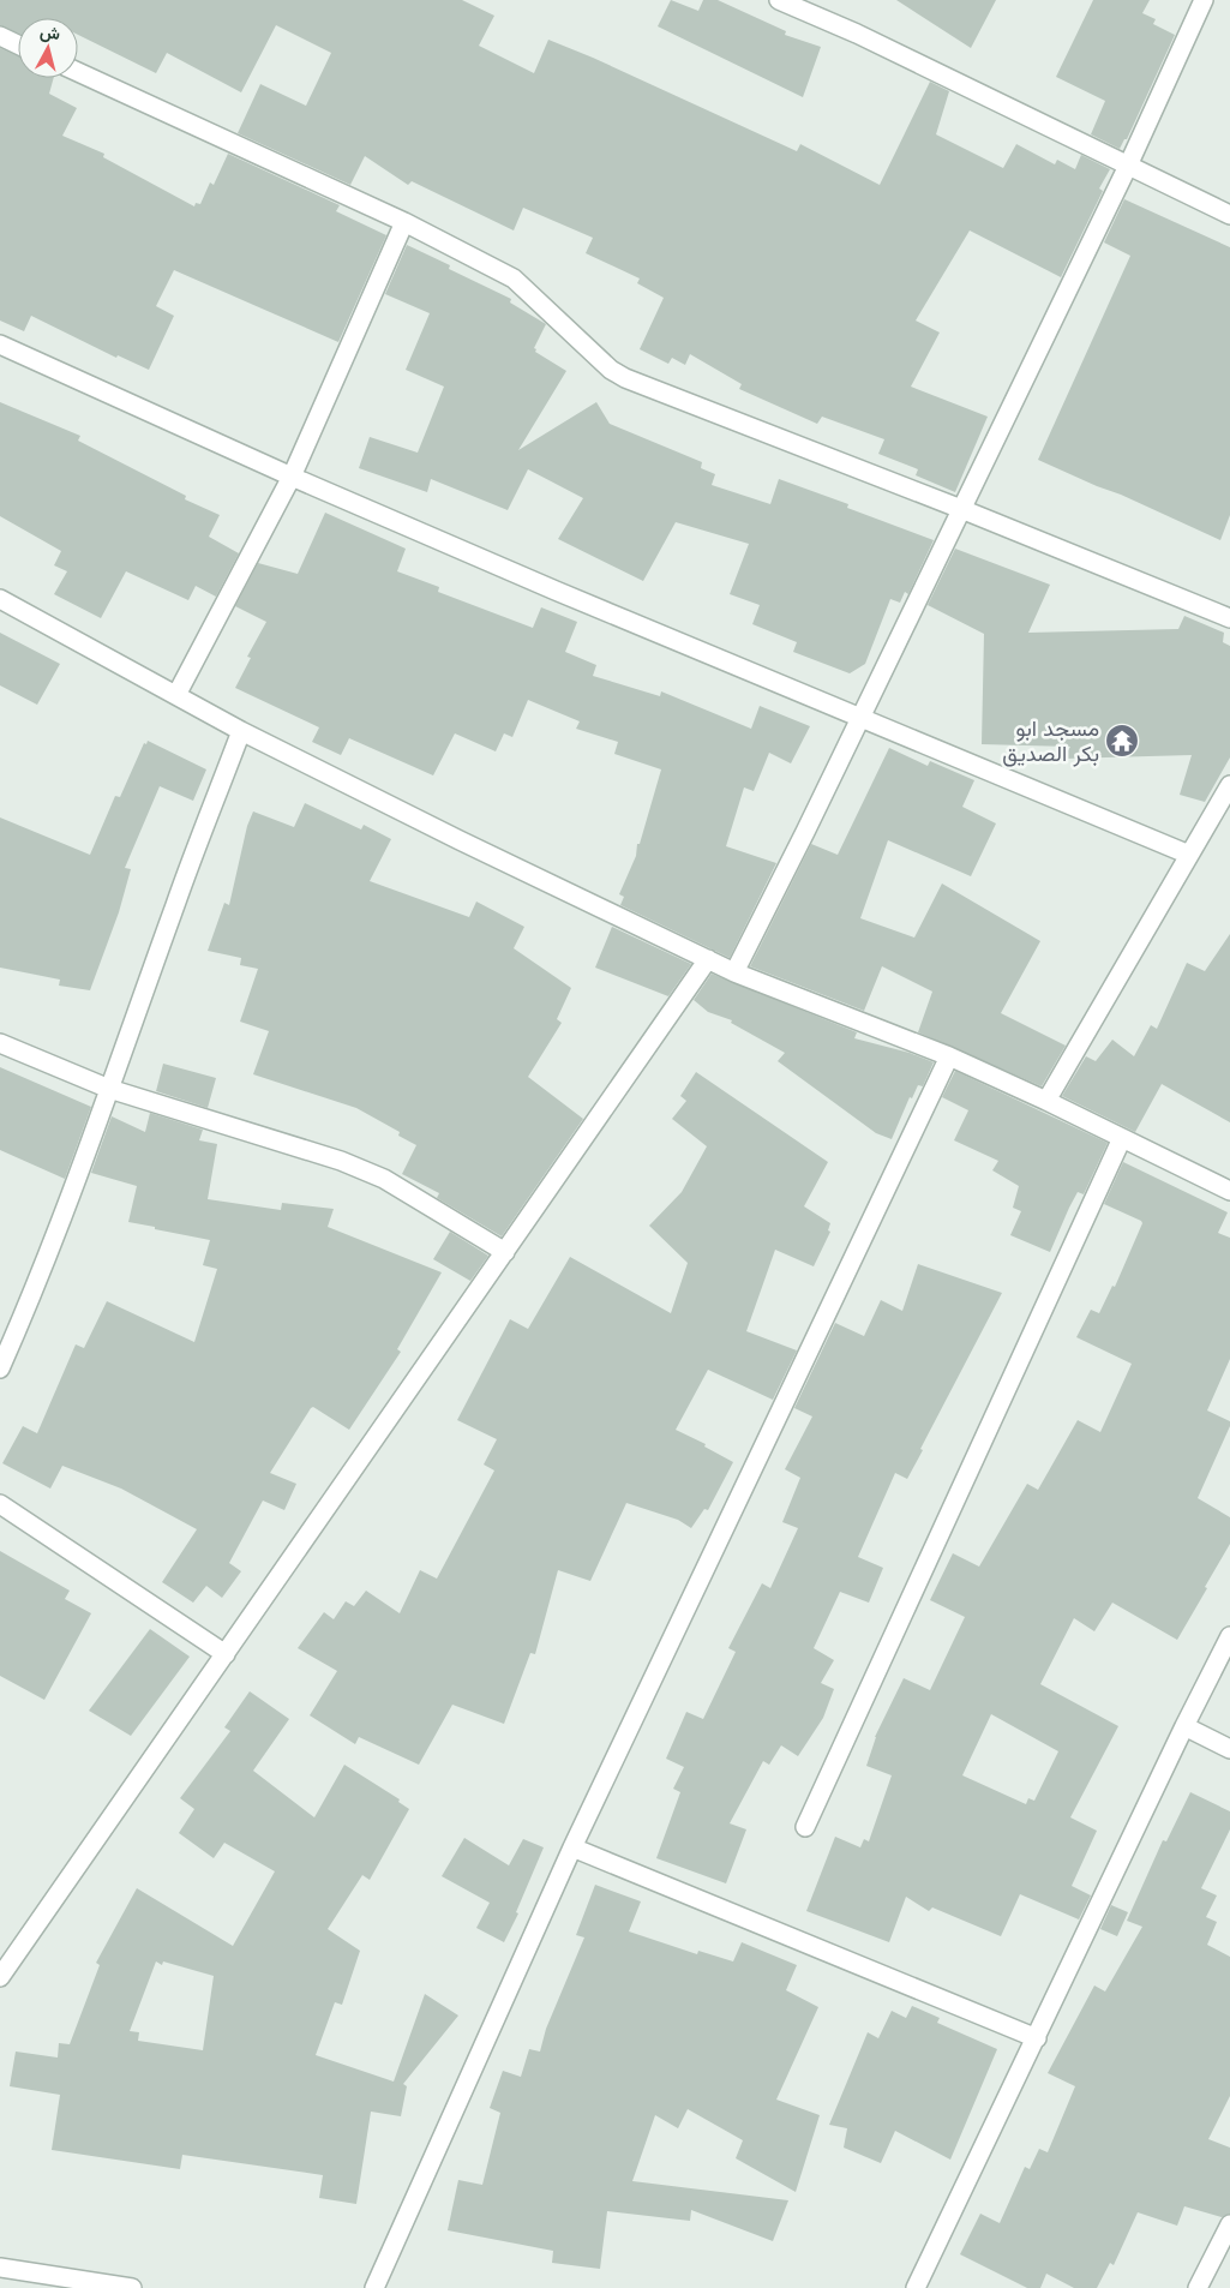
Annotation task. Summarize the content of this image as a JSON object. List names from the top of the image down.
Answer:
{
  "places": {
    "temple": ["مسجد ابو بكر الصديق"]
  },
  "north": "top"
}
